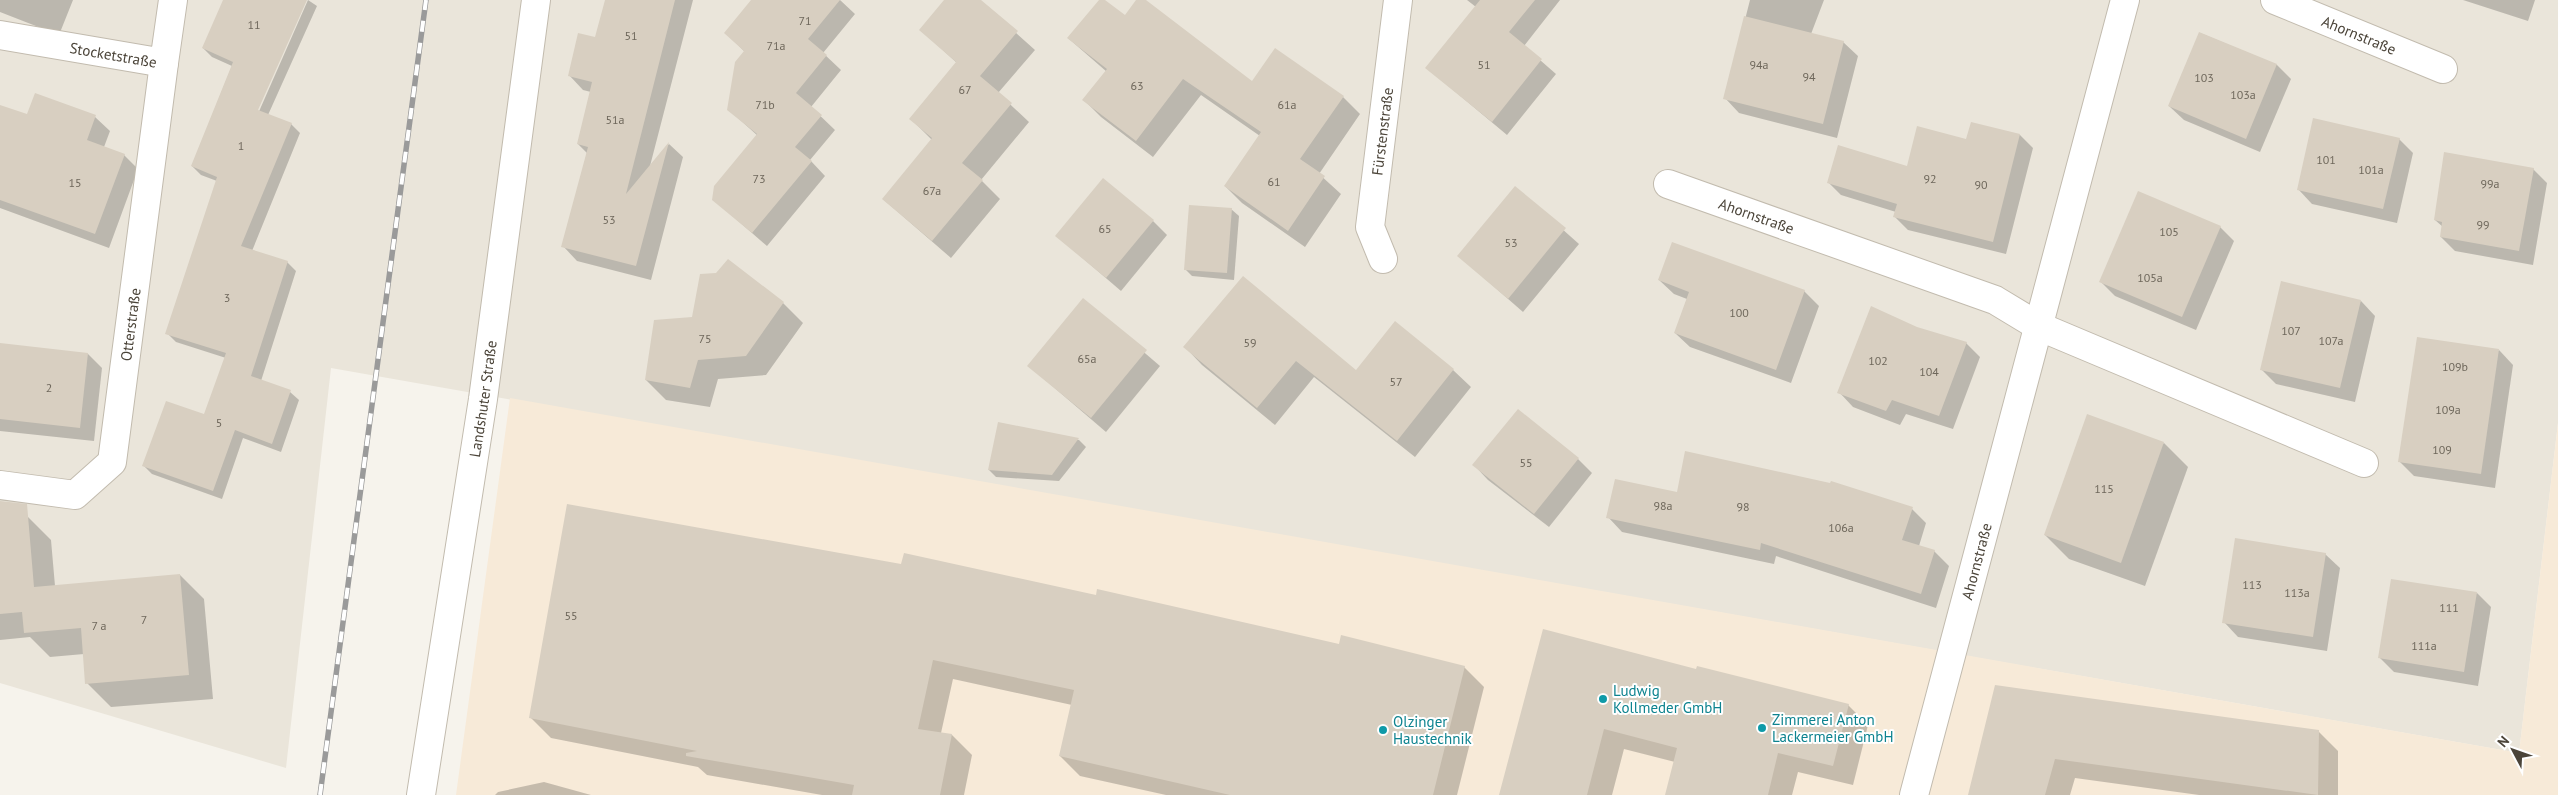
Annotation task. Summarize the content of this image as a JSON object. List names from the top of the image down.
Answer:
{
  "streets": {
    "street": [
      "Ahornstraße",
      "Stocketstraße",
      "Fürstenstraße",
      "Otterstraße",
      "Landshuter Straße"
    ]
  },
  "crossings": [
    ["Stocketstraße", "Otterstraße"]
  ],
  "places": ["Ludwig Kollmeder GmbH", "Zimmerei Anton Lackermeier GmbH", "Olzinger Haustechnik"],
  "house_numbers": [
    "71",
    "11",
    "51",
    "71a",
    "51",
    "94a",
    "94",
    "103",
    "63",
    "67",
    "103a",
    "71b",
    "61a",
    "51a",
    "1",
    "101",
    "101a",
    "73",
    "92",
    "61",
    "15",
    "99a",
    "90",
    "67a",
    "53",
    "99",
    "65",
    "105",
    "53",
    "105a",
    "3",
    "100",
    "107",
    "75",
    "107a",
    "59",
    "65a",
    "102",
    "109b",
    "104",
    "57",
    "2",
    "109a",
    "5",
    "109",
    "55",
    "115",
    "98a",
    "98",
    "106a",
    "113",
    "113a",
    "111",
    "55",
    "7",
    "7 a",
    "111a"
  ],
  "north": "top left"
}
